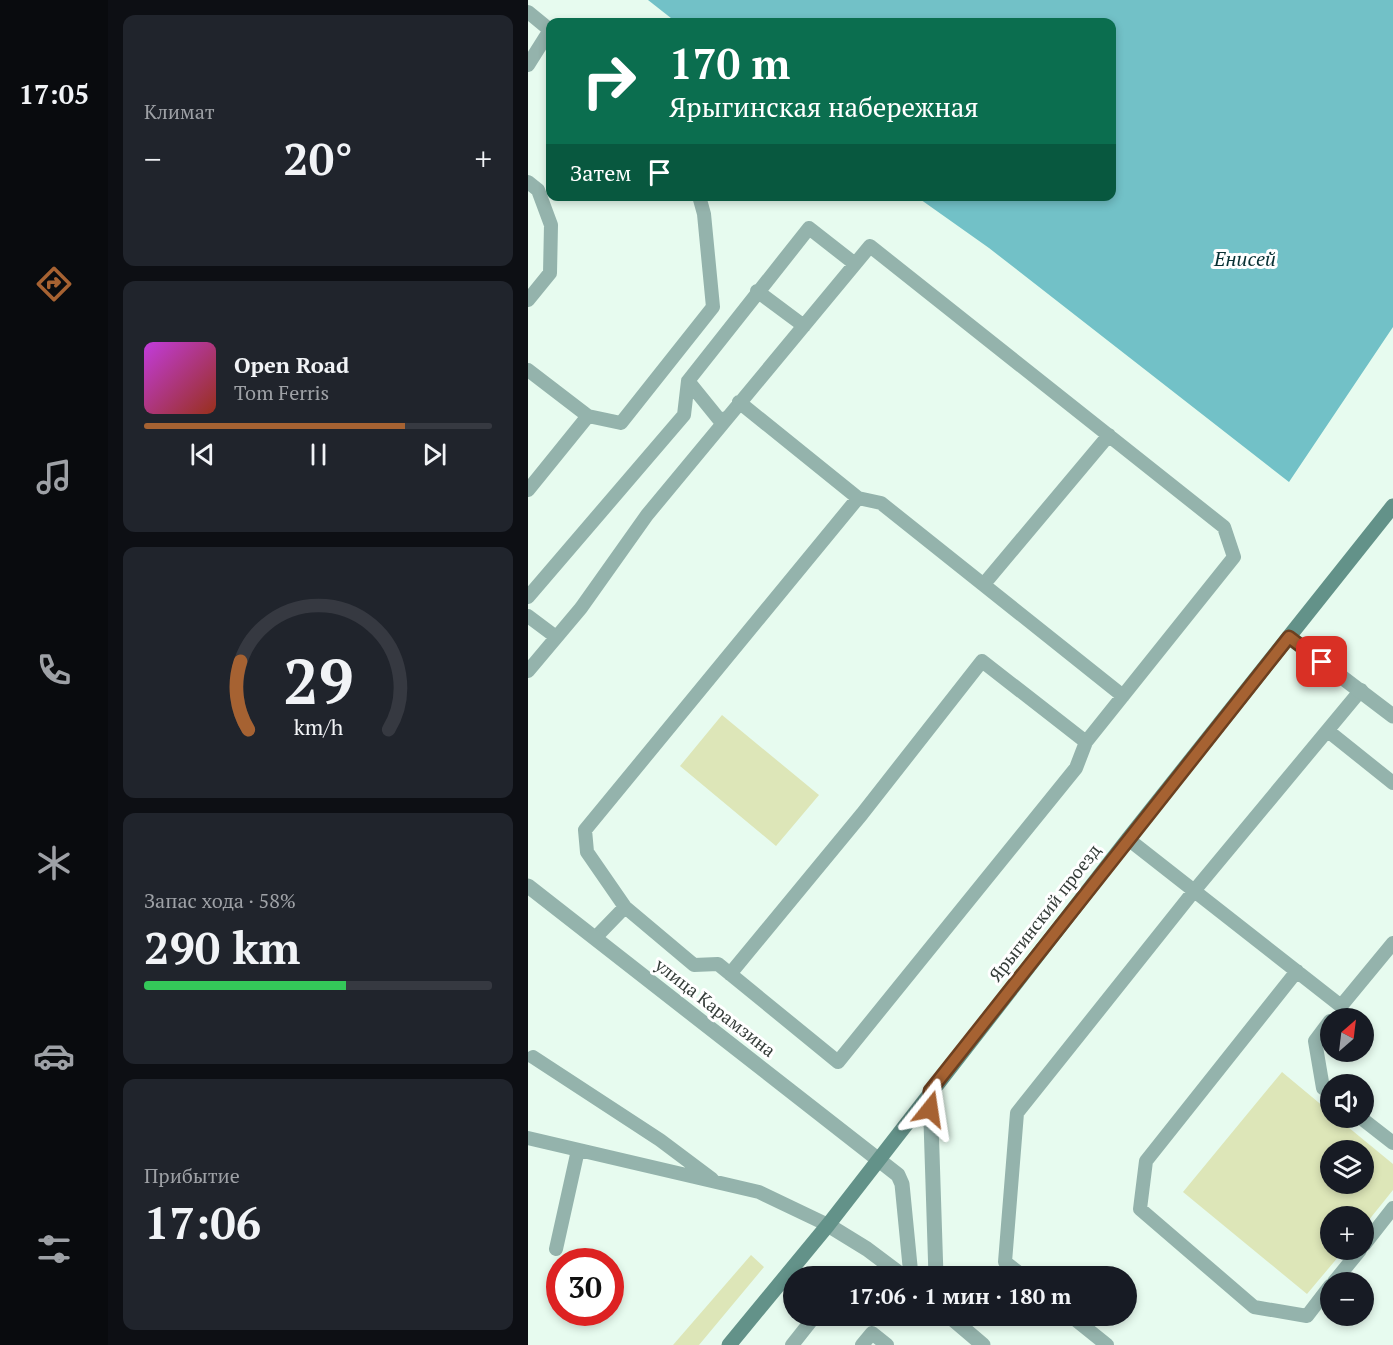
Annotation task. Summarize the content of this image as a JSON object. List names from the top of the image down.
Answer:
{
  "streets": {
    "main road": ["Ярыгинский проезд"],
    "street": ["улица Карамзина"]
  },
  "crossings": [
    ["Ярыгинский проезд", "улица Карамзина"]
  ],
  "water": ["Енисей"],
  "north": "top right",
  "page": {
    "tabs": "17:05",
    "tile": [
      "Климат",
      ["Запас хода · 58%", "290 km"],
      ["Прибытие", "17:06"]
    ],
    "turn": ["170 m", "Ярыгинская набережная"],
    "heat": ["−", "20°", "+"],
    "then": "Затем",
    "song": ["Open Road", "Tom Ferris"],
    "map_buttons": ["+", "−"],
    "limit": "30",
    "trip": "17:06 · 1 мин · 180 m",
    "gauge": ["29", "km/h"]
  }
}
